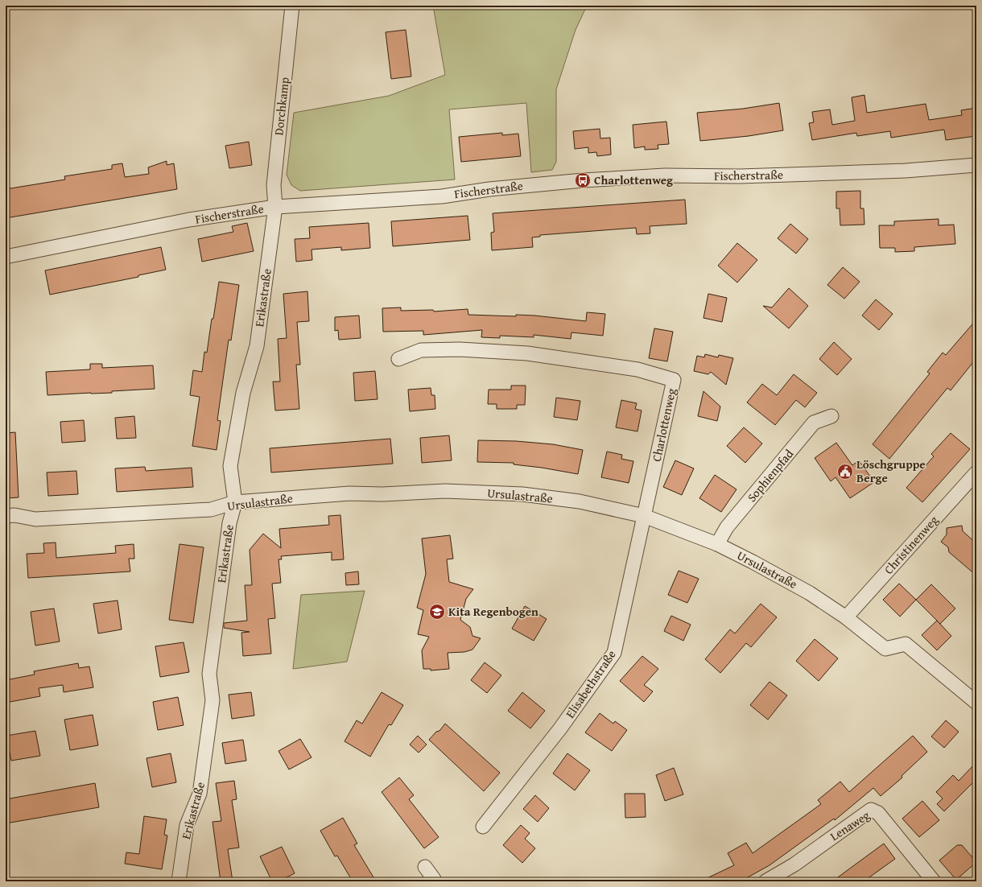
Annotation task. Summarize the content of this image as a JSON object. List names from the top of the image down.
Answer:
{
  "streets": {
    "street": [
      "Dorchkamp",
      "Fischerstraße",
      "Erikastraße",
      "Charlottenweg",
      "Sophienpfad",
      "Ursulastraße",
      "Christinenweg",
      "Elisabethstraße",
      "Lenaweg"
    ]
  },
  "crossings": [
    ["Dorchkamp", "Fischerstraße"],
    ["Dorchkamp", "Erikastraße"],
    ["Fischerstraße", "Erikastraße"],
    ["Erikastraße", "Ursulastraße"],
    ["Charlottenweg", "Ursulastraße"],
    ["Charlottenweg", "Elisabethstraße"],
    ["Sophienpfad", "Ursulastraße"],
    ["Ursulastraße", "Christinenweg"],
    ["Ursulastraße", "Elisabethstraße"]
  ],
  "places": {
    "bus stop": ["Charlottenweg"],
    "public building": ["Löschgruppe Berge"],
    "school or university": ["Kita Regenbogen"]
  }
}
